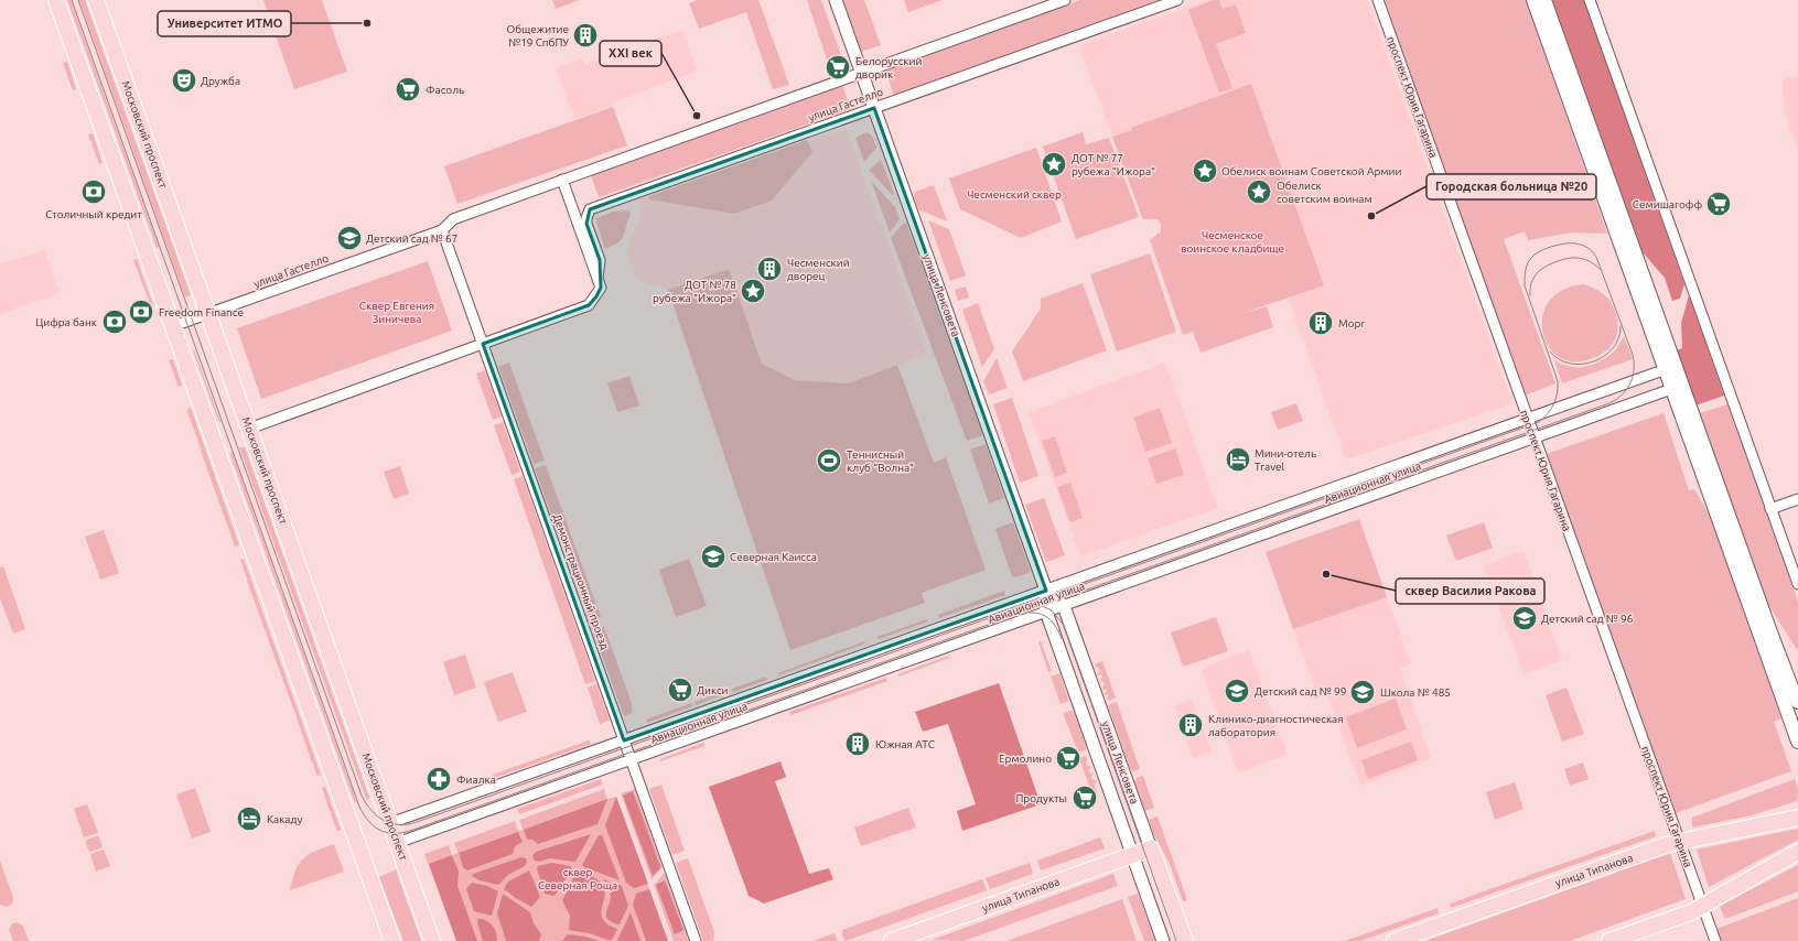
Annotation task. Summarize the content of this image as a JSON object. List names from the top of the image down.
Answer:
{
  "streets": {
    "main road": ["Московский проспект", "улица Ленсовета", "улица Типанова"],
    "street": [
      "проспект Юрия Гагарина",
      "улица Гастелло",
      "Авиационная улица",
      "Демонстрационный проезд"
    ]
  },
  "crossings": [
    ["проспект Юрия Гагарина", "Авиационная улица"],
    ["проспект Юрия Гагарина", "улица Типанова"],
    ["улица Гастелло", "Московский проспект"],
    ["улица Гастелло", "улица Ленсовета"],
    ["улица Гастелло", "Демонстрационный проезд"],
    ["Московский проспект", "Авиационная улица"],
    ["улица Ленсовета", "Авиационная улица"],
    ["улица Ленсовета", "улица Типанова"],
    ["Авиационная улица", "Демонстрационный проезд"]
  ],
  "parks": [
    "Чесменский сквер",
    "Чесменское воинское кладбище",
    "Сквер Евгения Зиничева",
    "сквер Северная Роща"
  ],
  "places": {
    "other": [
      "Университет ИТМО",
      "XXI век",
      "Городская больница №20",
      "сквер Василия Ракова"
    ],
    "building": [
      "Общежитие №19 СпбПУ",
      "Чесменский дворец",
      "Морг",
      "Клинико-диагностическая лаборатория",
      "Южная АТС"
    ],
    "supermarket": [
      "Белорусский дворик",
      "Фасоль",
      "Семишагофф",
      "Дикси",
      "Ермолино",
      "Продукты"
    ],
    "theatre": ["Дружба"],
    "place": [
      "ДОТ № 77 рубежа \"Ижора\"",
      "Обелиск воинам Советской Армии",
      "Обелиск советским воинам",
      "ДОТ № 78 рубежа \"Ижора\""
    ],
    "bank": ["Столичный кредит", "Freedom Finance", "Цифра банк"],
    "school or university": [
      "Детский сад № 67",
      "Северная Каисса",
      "Детский сад № 96",
      "Детский сад № 99",
      "Школа № 485"
    ],
    "hotel": ["Мини-отель Travel", "Какаду"],
    "sports": ["Теннисный клуб “Волна”"],
    "pharmacy": ["Фиалка"]
  }
}
